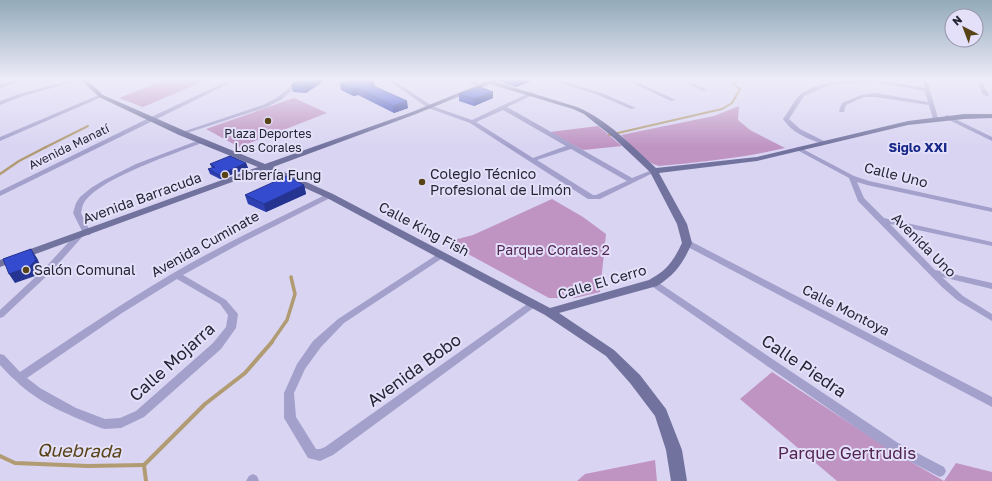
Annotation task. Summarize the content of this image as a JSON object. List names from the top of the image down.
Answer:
{
  "streets": {
    "street": [
      "Avenida Manatí",
      "Calle Uno",
      "Avenida Barracuda",
      "Calle King Fish",
      "Avenida Cuminate",
      "Avenida Uno",
      "Calle El Cerro",
      "Calle Montoya",
      "Calle Mojarra",
      "Calle Piedra",
      "Avenida Bobo"
    ]
  },
  "crossings": [
    ["Avenida Manatí", "Calle King Fish"],
    ["Calle Uno", "Avenida Uno"],
    ["Avenida Barracuda", "Calle King Fish"],
    ["Calle King Fish", "Avenida Cuminate"],
    ["Calle King Fish", "Calle El Cerro"],
    ["Calle King Fish", "Avenida Bobo"],
    ["Avenida Cuminate", "Calle Mojarra"],
    ["Calle El Cerro", "Calle Montoya"],
    ["Calle El Cerro", "Calle Piedra"]
  ],
  "districts": ["Siglo XXI"],
  "water": ["Quebrada"],
  "parks": ["Parque Corales 2", "Parque Gertrudis"],
  "places": [
    "Plaza Deportes Los Corales",
    "Librería Fung",
    "Colegio Técnico Profesional de Limón",
    "Salón Comunal"
  ],
  "north": "top left"
}
